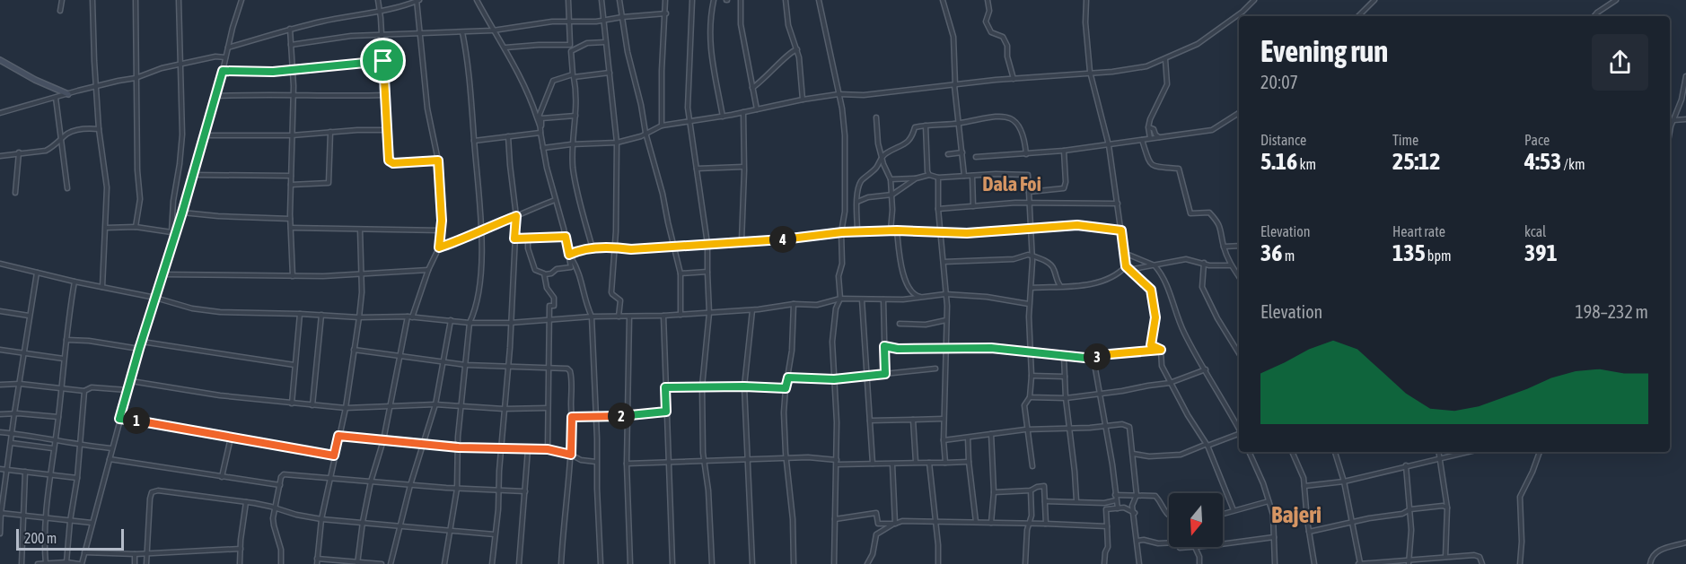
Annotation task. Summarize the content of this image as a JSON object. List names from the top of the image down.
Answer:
{
  "districts": ["Dala Foi", "Bajeri"],
  "scale_bar": "200 m",
  "north": "bottom",
  "page": {
    "heading": ["Evening run", "20:07"],
    "stats": [
      ["Distance", "5.16 km"],
      ["Time", "25:12"],
      ["Pace", "4:53 /km"],
      ["Elevation", "36 m"],
      ["Heart rate", "135 bpm"],
      ["kcal", "391"]
    ],
    "pins": [
      "4",
      "3",
      "2",
      "1"
    ],
    "chart": ["Elevation", "198–232 m"],
    "scale": "200 m"
  }
}
